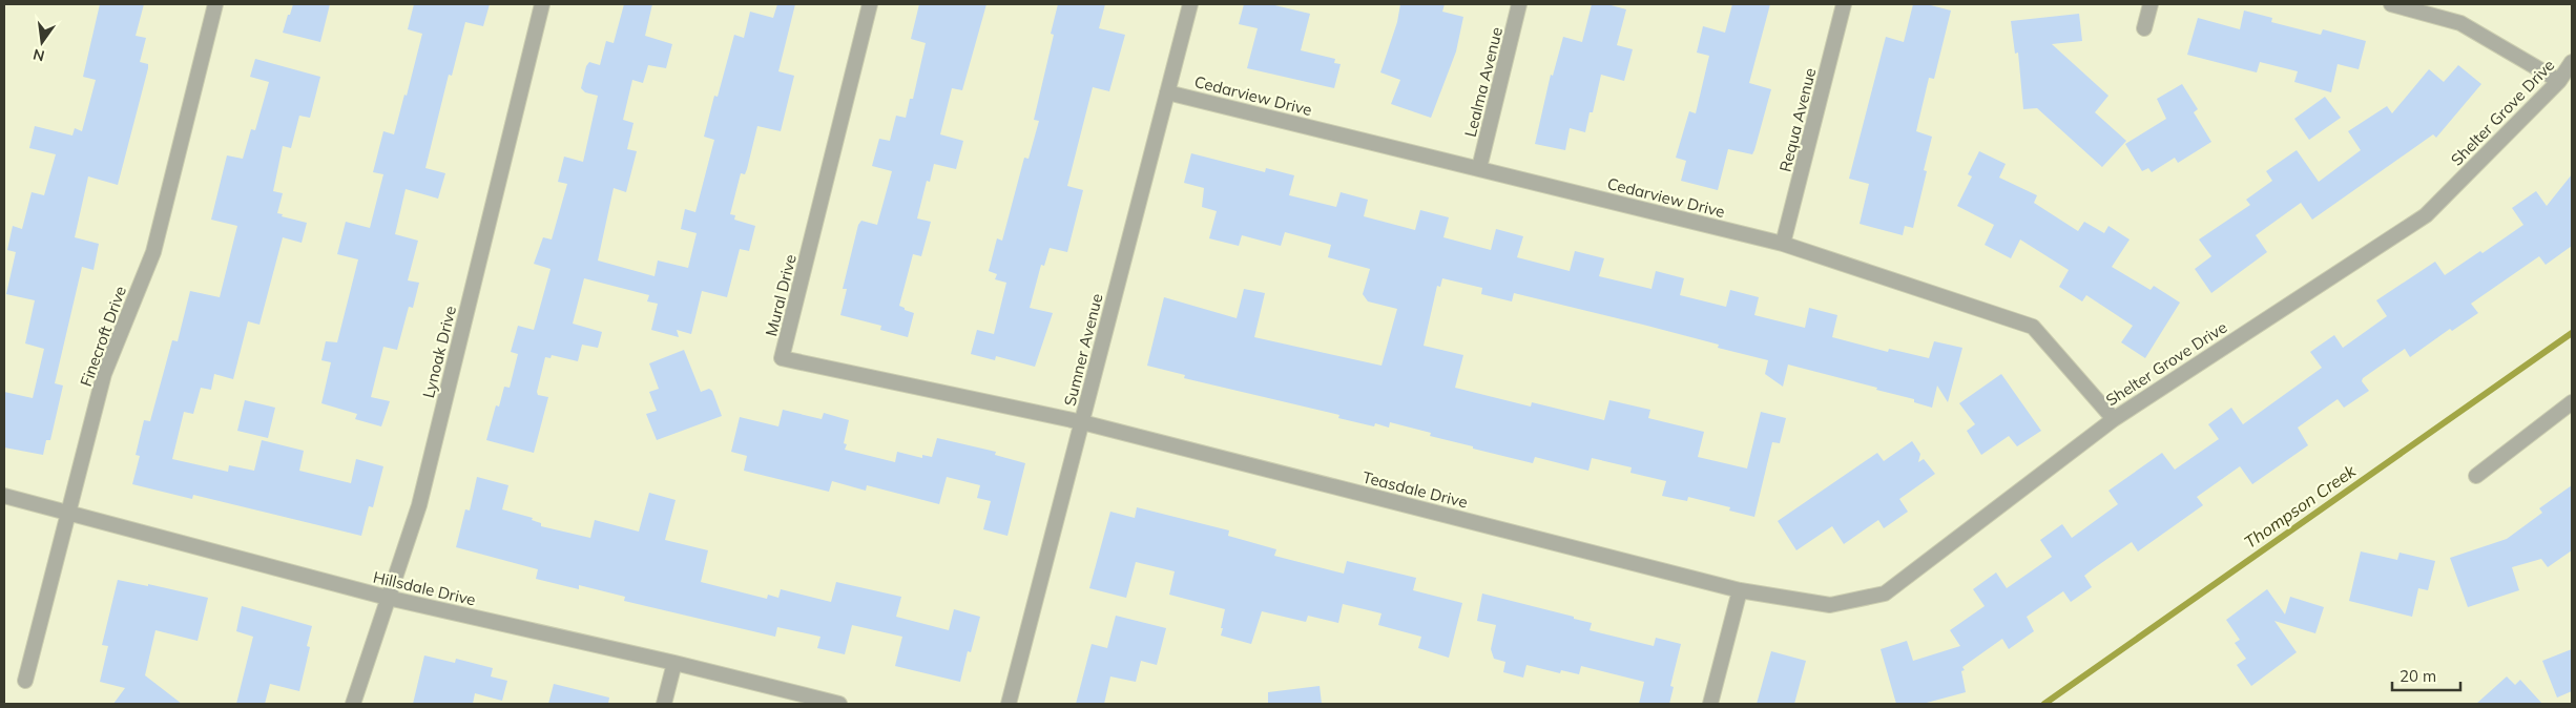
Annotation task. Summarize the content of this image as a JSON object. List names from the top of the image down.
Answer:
{
  "streets": {
    "street": [
      "Lealma Avenue",
      "Cedarview Drive",
      "Shelter Grove Drive",
      "Requa Avenue",
      "Mural Drive",
      "Finecroft Drive",
      "Sumner Avenue",
      "Lynoak Drive",
      "Teasdale Drive",
      "Hillsdale Drive"
    ]
  },
  "crossings": [
    ["Lealma Avenue", "Cedarview Drive"],
    ["Cedarview Drive", "Shelter Grove Drive"],
    ["Cedarview Drive", "Requa Avenue"],
    ["Cedarview Drive", "Sumner Avenue"],
    ["Shelter Grove Drive", "Teasdale Drive"],
    ["Mural Drive", "Sumner Avenue"],
    ["Mural Drive", "Teasdale Drive"],
    ["Finecroft Drive", "Hillsdale Drive"],
    ["Sumner Avenue", "Teasdale Drive"],
    ["Lynoak Drive", "Hillsdale Drive"]
  ],
  "water": ["Thompson Creek"],
  "scale_bar": "20 m",
  "north": "bottom"
}
